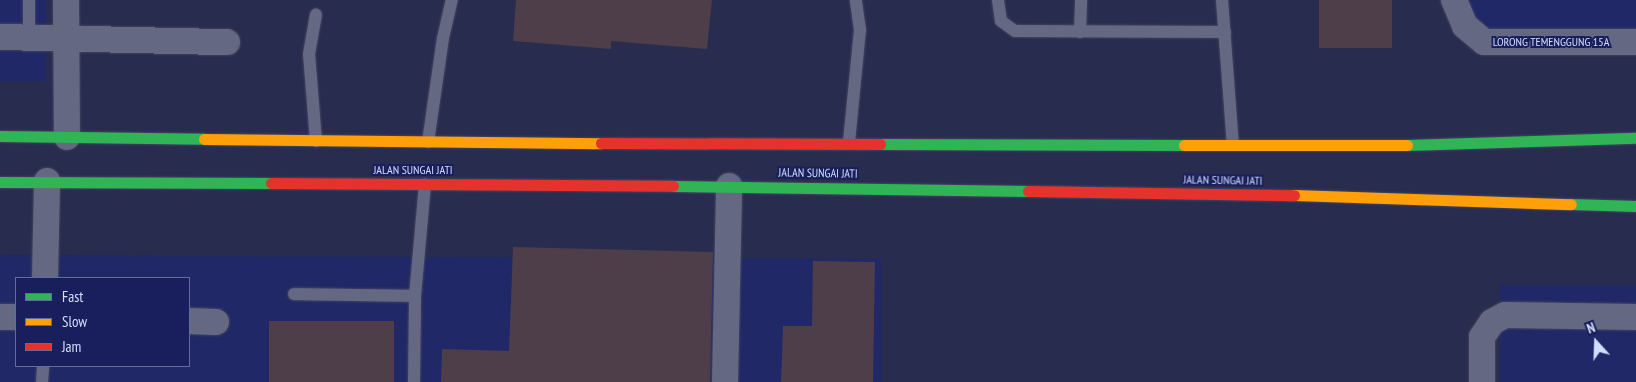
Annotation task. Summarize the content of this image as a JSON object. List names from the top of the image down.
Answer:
{
  "streets": {
    "main road": ["JALAN SUNGAI JATI"],
    "street": ["LORONG TEMENGGUNG 15A"]
  },
  "legend": ["Fast", "Slow", "Jam"],
  "north": "top"
}
